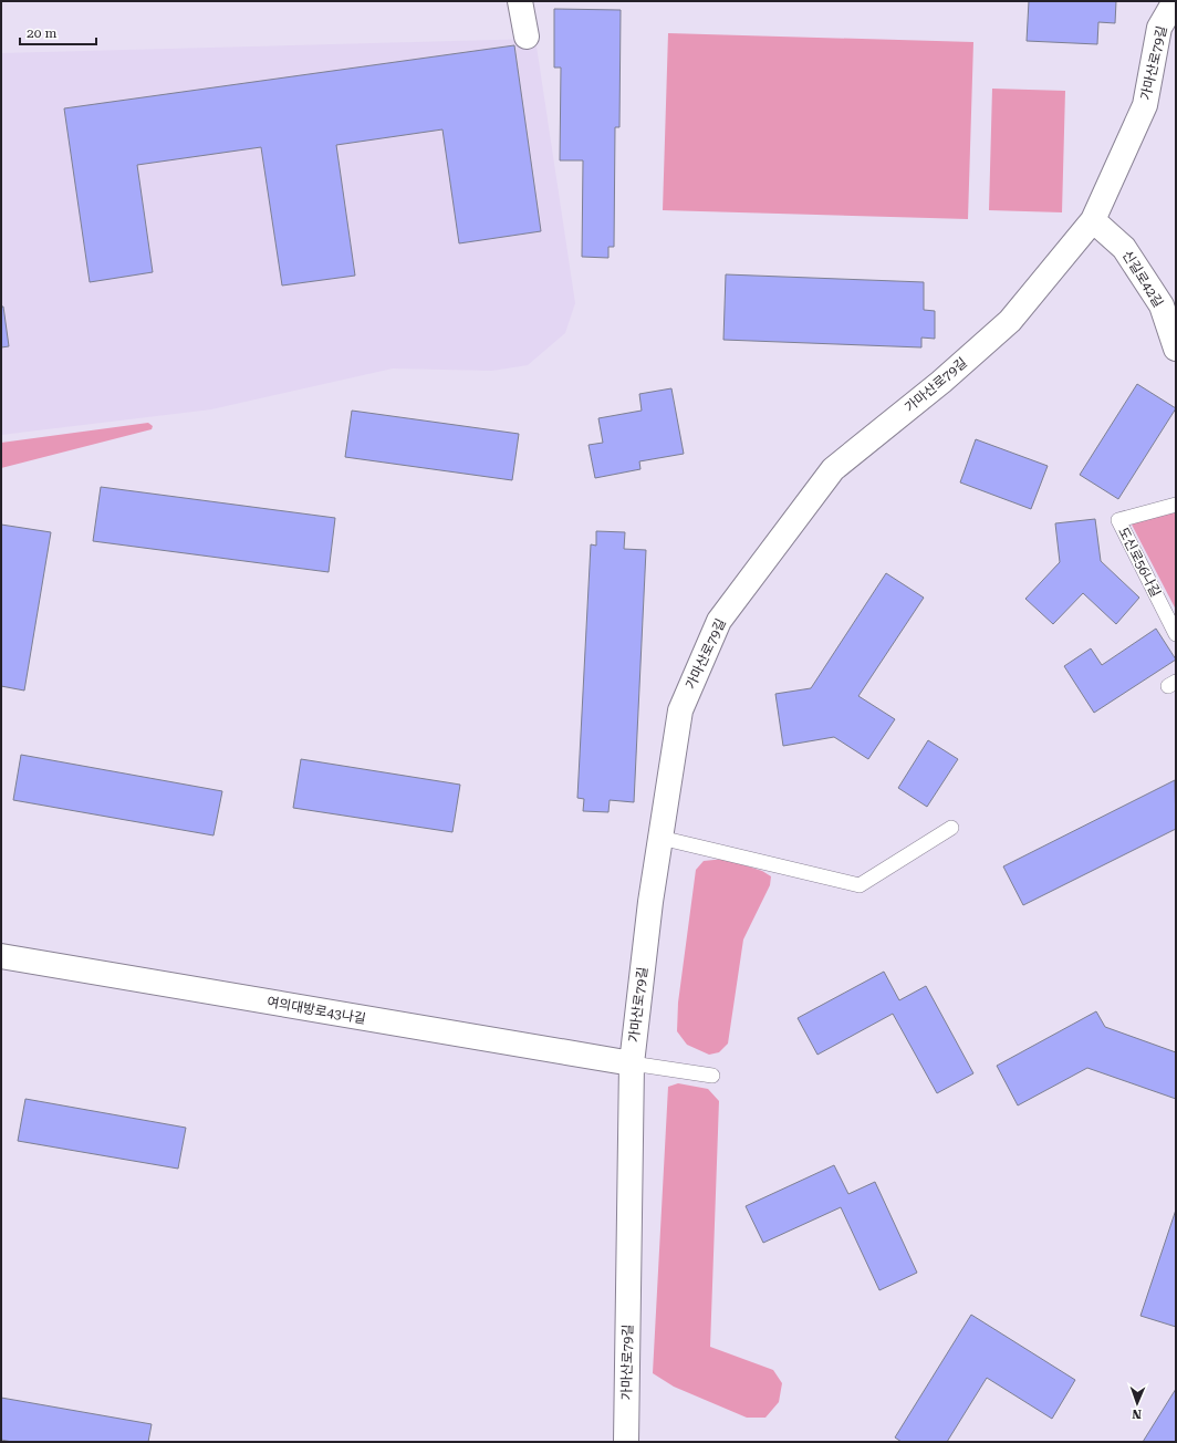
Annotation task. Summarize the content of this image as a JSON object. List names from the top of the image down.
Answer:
{
  "streets": {
    "street": ["가마산로79길", "신길로42길", "여의대방로43나길"],
    "lane": ["도신로56나길"]
  },
  "crossings": [
    ["가마산로79길", "신길로42길"],
    ["가마산로79길", "여의대방로43나길"]
  ],
  "scale_bar": "20 m",
  "north": "bottom"
}
